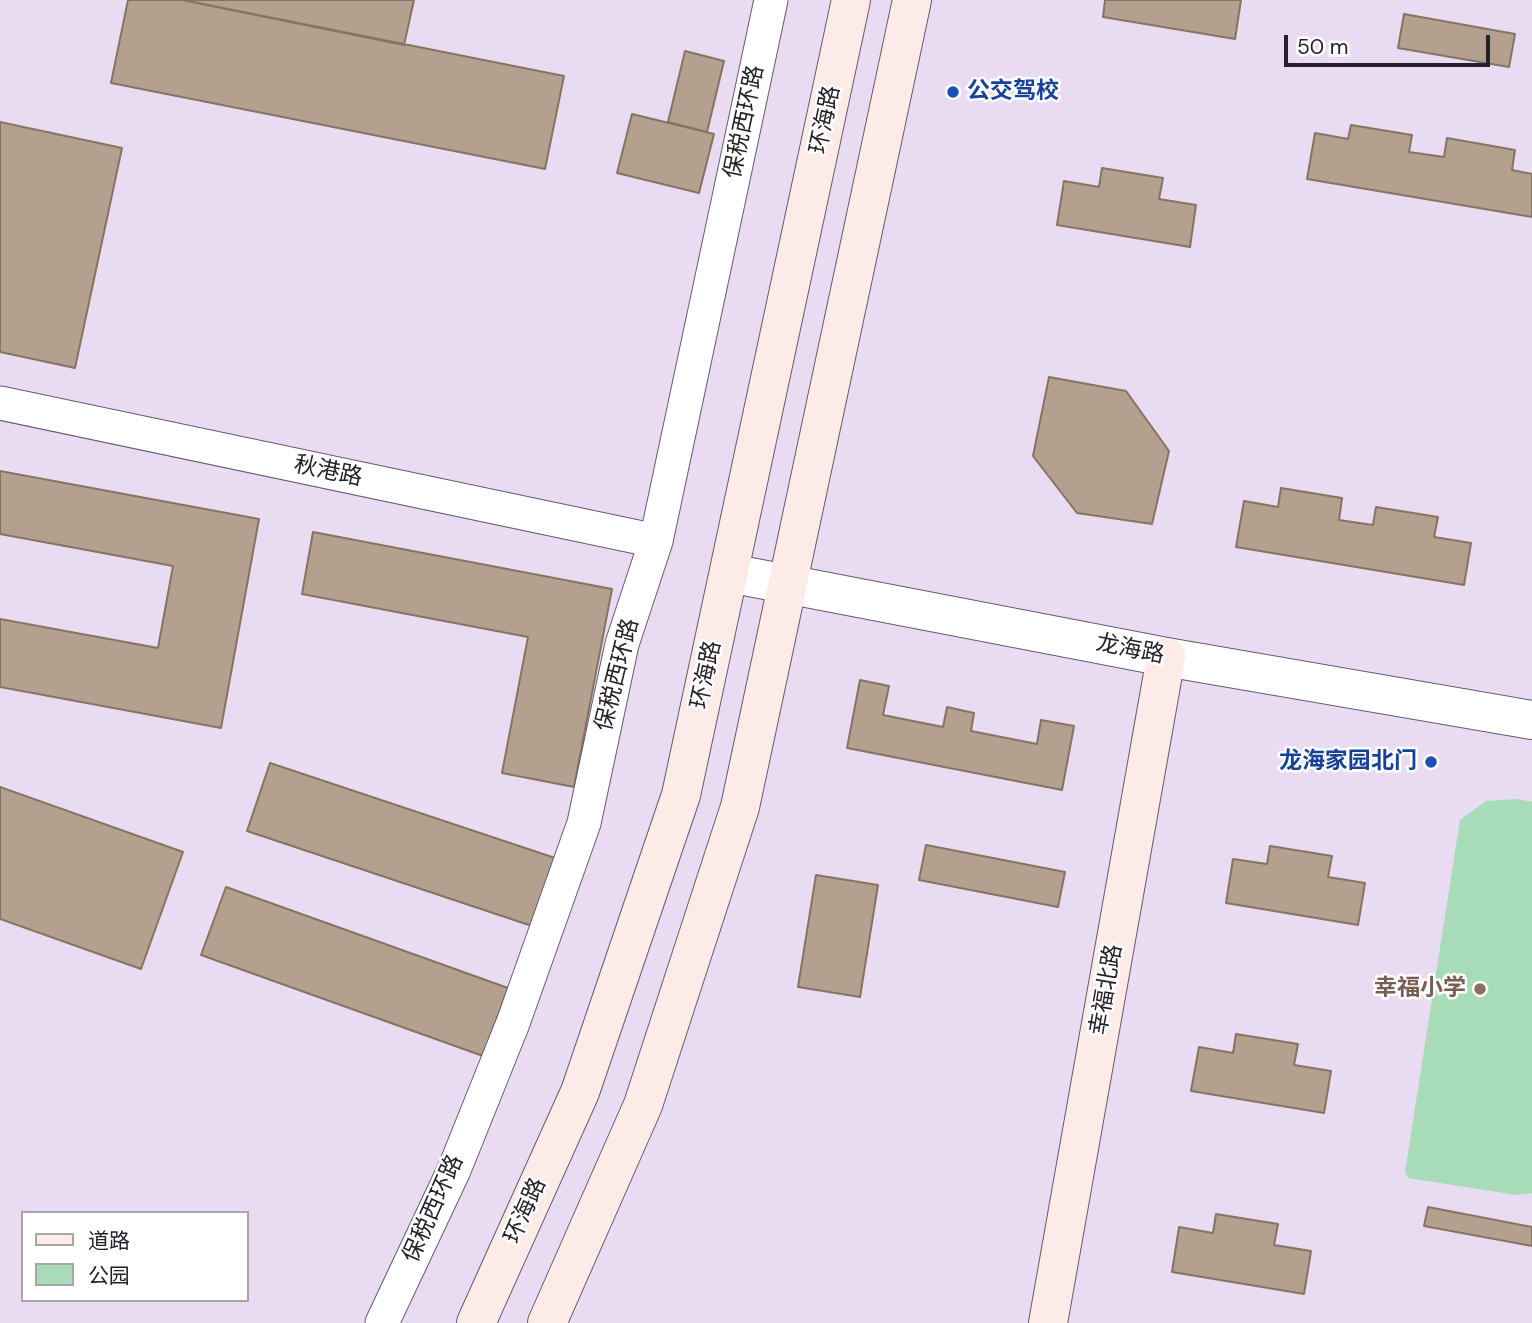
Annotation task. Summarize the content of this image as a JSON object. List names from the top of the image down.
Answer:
{
  "streets": {
    "main road": ["环海路", "幸福北路"],
    "street": ["保税西环路", "秋港路", "龙海路"]
  },
  "crossings": [
    ["环海路", "龙海路"],
    ["保税西环路", "秋港路"],
    ["龙海路", "幸福北路"]
  ],
  "places": ["公交驾校", "龙海家园北门", "幸福小学"],
  "legend": ["道路", "公园"],
  "scale_bar": "50 m"
}
